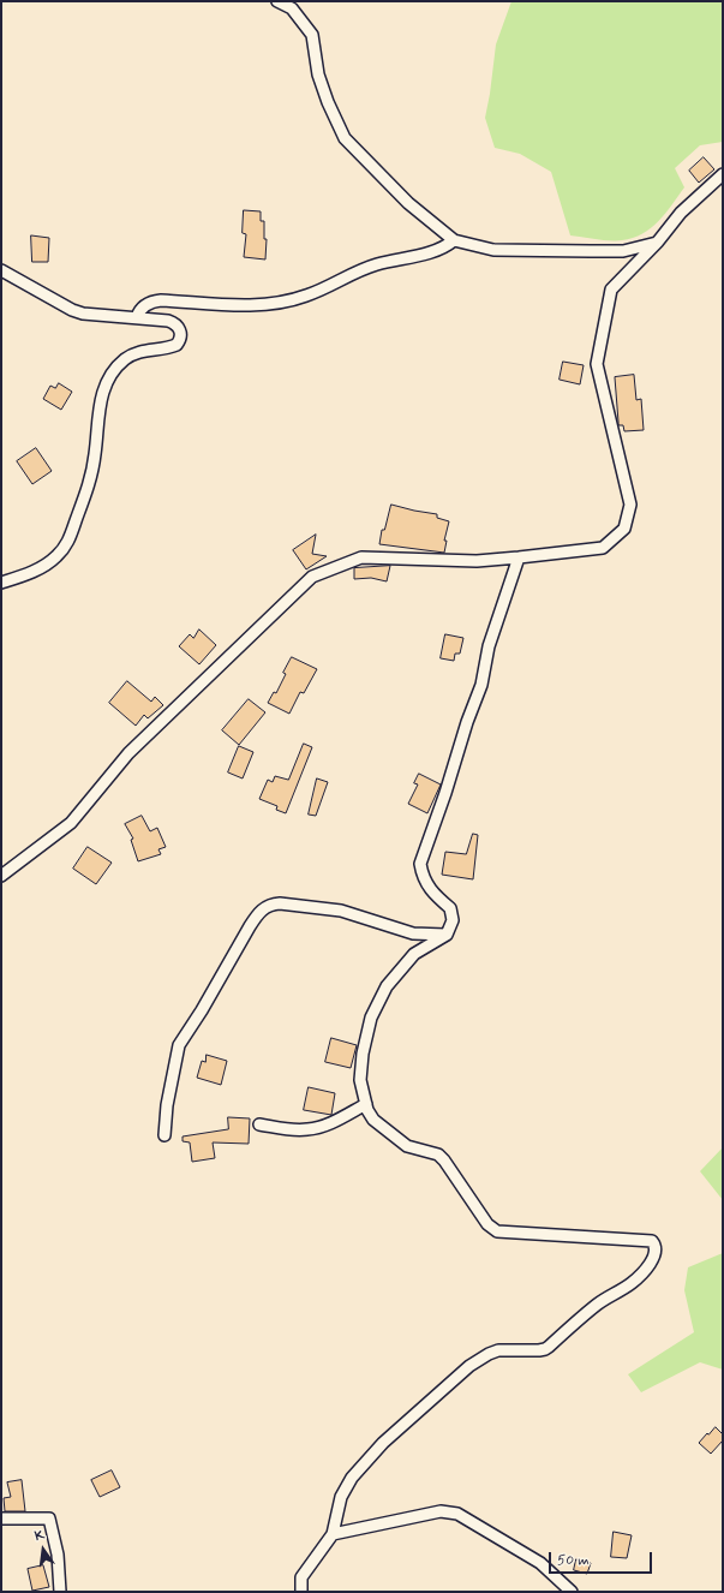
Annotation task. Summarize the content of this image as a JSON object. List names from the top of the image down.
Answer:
{
  "scale_bar": "50 m",
  "north": "top"
}
